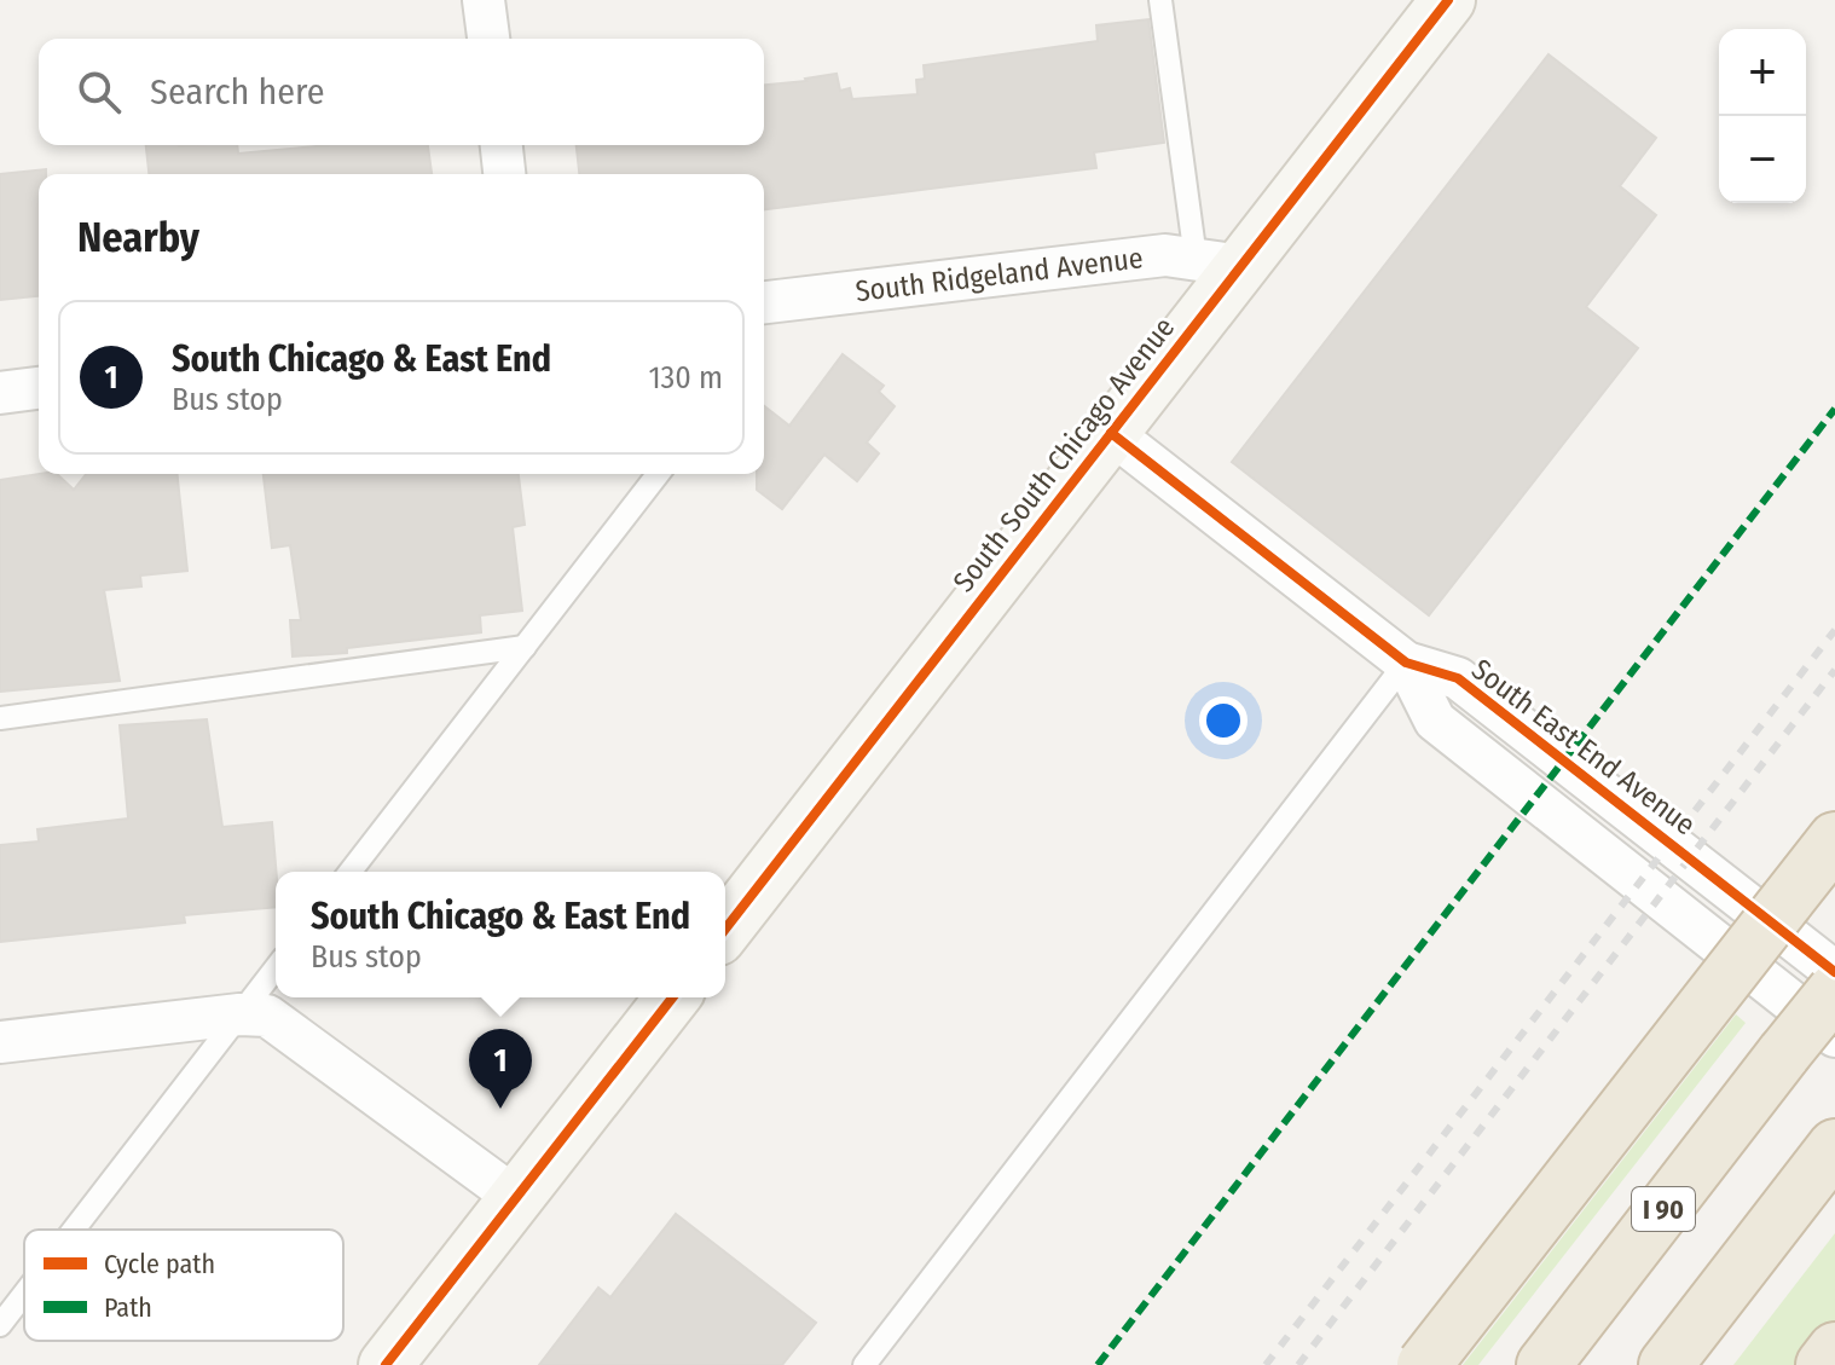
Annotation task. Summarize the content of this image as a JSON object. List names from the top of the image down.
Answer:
{
  "streets": {
    "highway": ["I 90"],
    "main road": ["South South Chicago Avenue"],
    "street": ["South Ridgeland Avenue", "South East End Avenue"]
  },
  "crossings": [
    ["South Ridgeland Avenue", "South South Chicago Avenue"],
    ["South South Chicago Avenue", "South East End Avenue"]
  ],
  "legend": ["Cycle path", "Path"],
  "page": {
    "map_buttons": ["+", "−"],
    "search": "Search here",
    "heading": "Nearby",
    "list": [
      {
        "mark": "1",
        "name": "South Chicago & East End",
        "note": "Bus stop",
        "value": "130 m"
      }
    ],
    "popup": ["South Chicago & East End", "Bus stop"],
    "pins": "1"
  }
}
